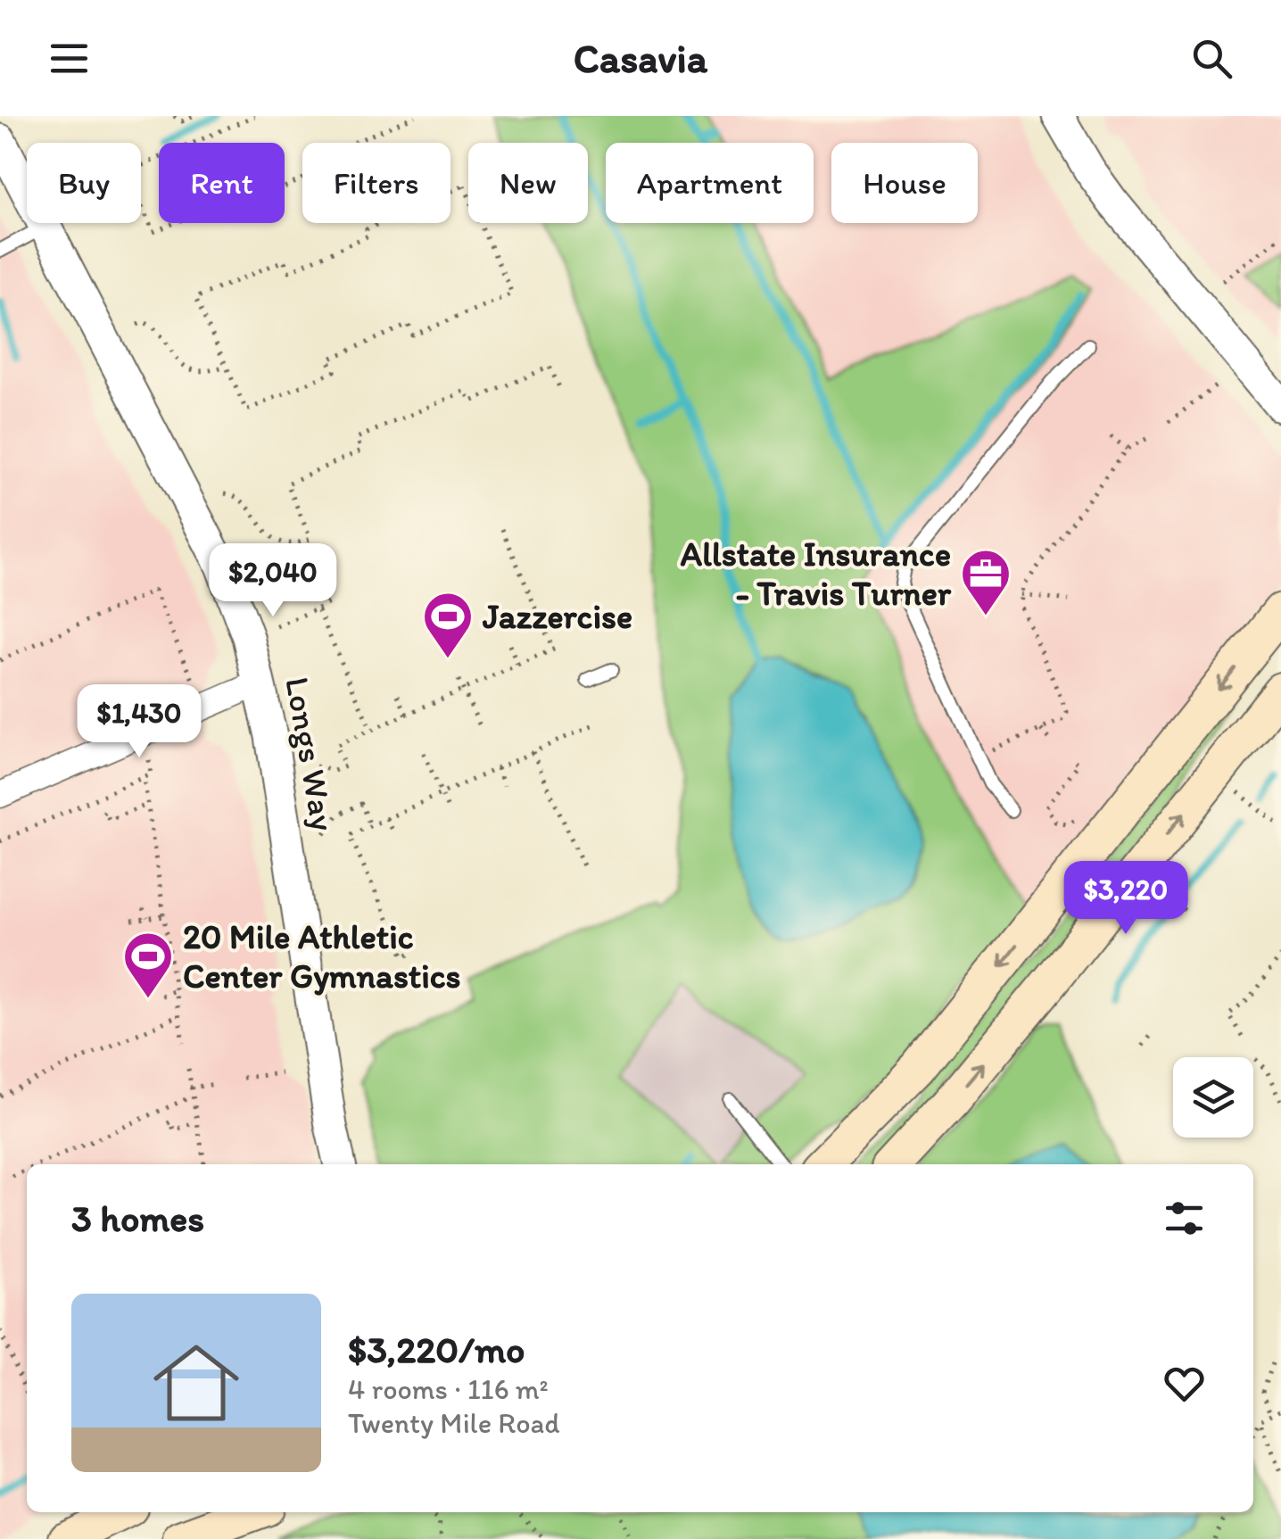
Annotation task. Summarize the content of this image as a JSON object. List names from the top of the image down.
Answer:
{
  "streets": {
    "street": ["Longs Way"]
  },
  "places": {
    "office": ["Allstate Insurance - Travis Turner"],
    "sports": ["Jazzercise", "20 Mile Athletic Center Gymnastics"]
  },
  "page": {
    "header": "Casavia",
    "chip": [
      "Buy",
      "Rent",
      "Filters",
      "New",
      "Apartment",
      "House"
    ],
    "price": ["$2,040", "$1,430", "$3,220"],
    "heading": "3 homes",
    "list": [
      {
        "name": "$3,220/mo",
        "note": "4 rooms · 116 m² · Twenty Mile Road"
      }
    ]
  }
}
